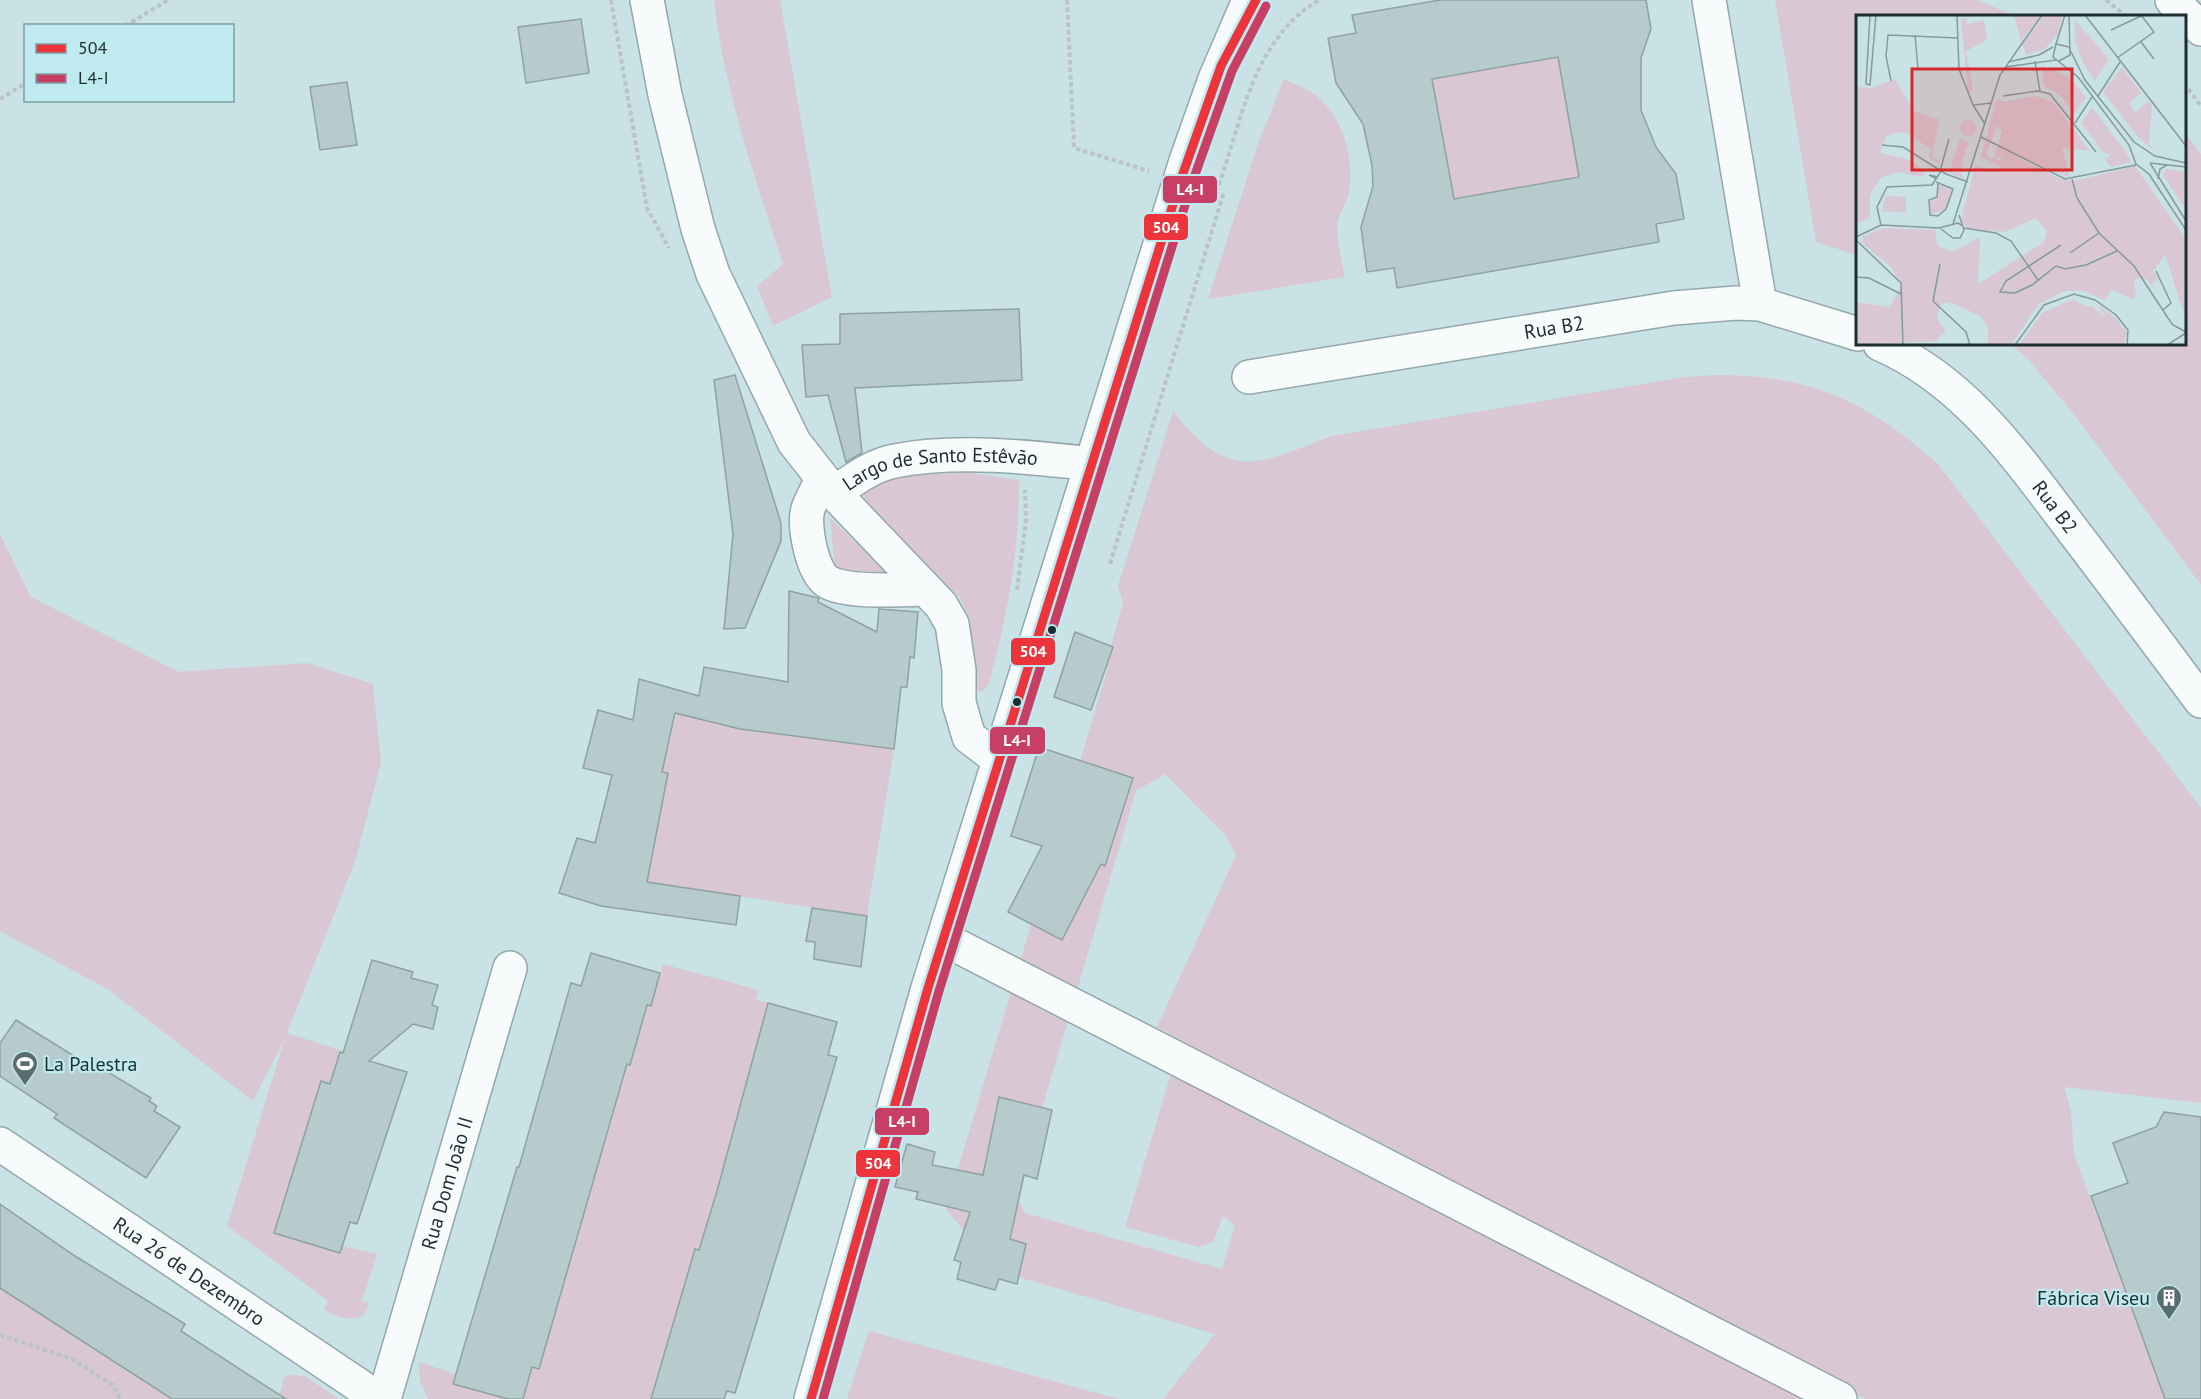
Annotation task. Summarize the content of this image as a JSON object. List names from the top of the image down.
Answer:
{
  "streets": {
    "street": [
      "Rua B2",
      "Largo de Santo Estêvão",
      "Rua Dom João II",
      "Rua 26 de Dezembro"
    ]
  },
  "places": {
    "sports": ["La Palestra"],
    "building": ["Fábrica Viseu"]
  },
  "lines": ["transit line 504", "transit line L4-I"],
  "legend": ["504", "L4-I"]
}
